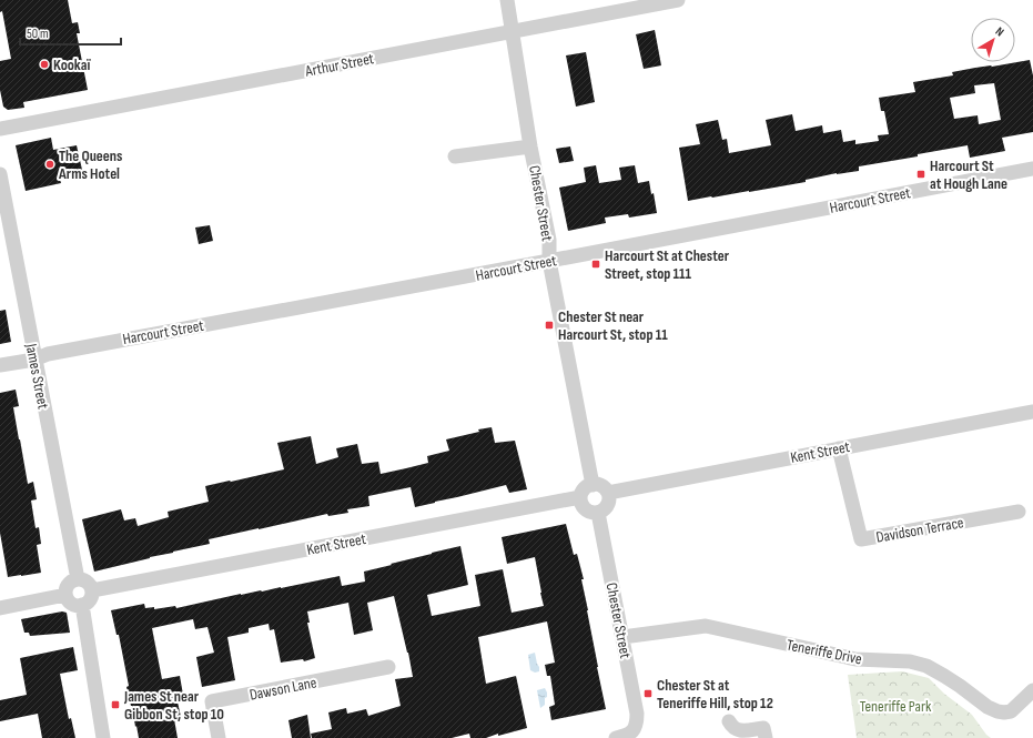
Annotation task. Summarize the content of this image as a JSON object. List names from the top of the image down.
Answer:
{
  "streets": {
    "street": [
      "Arthur Street",
      "Harcourt Street",
      "Chester Street",
      "James Street",
      "Kent Street",
      "Davidson Terrace",
      "Teneriffe Drive",
      "Dawson Lane"
    ]
  },
  "crossings": [
    ["Arthur Street", "Chester Street"],
    ["Harcourt Street", "Chester Street"],
    ["Harcourt Street", "James Street"],
    ["Chester Street", "Kent Street"],
    ["Chester Street", "Teneriffe Drive"],
    ["James Street", "Kent Street"],
    ["Kent Street", "Davidson Terrace"]
  ],
  "parks": ["Teneriffe Park"],
  "places": {
    "other": ["Kookaï", "The Queens Arms Hotel"],
    "transit": [
      "Harcourt St at Hough Lane",
      "Harcourt St at Chester Street, stop 111",
      "Chester St near Harcourt St, stop 11",
      "Chester St at Teneriffe Hill, stop 12",
      "James St near Gibbon St, stop 10"
    ]
  },
  "scale_bar": "50 m",
  "north": "top right"
}
